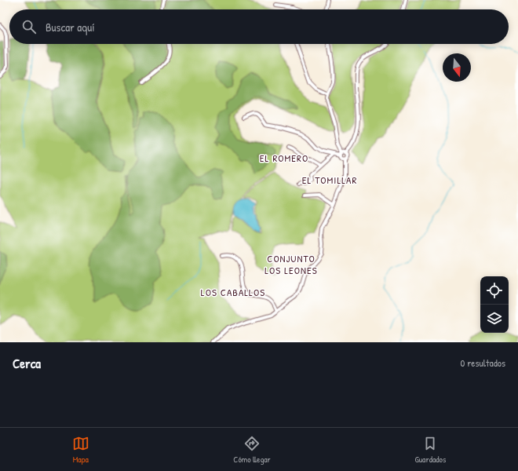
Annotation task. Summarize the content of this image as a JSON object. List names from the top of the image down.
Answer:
{
  "districts": [
    "EL ROMERO",
    "EL TOMILLAR",
    "CONJUNTO LOS LEONES",
    "LOS CABALLOS"
  ],
  "north": "bottom",
  "page": {
    "search": "Buscar aquí",
    "heading": ["Cerca", "0 resultados"],
    "nav": ["Mapa", "Cómo llegar", "Guardados"]
  }
}
